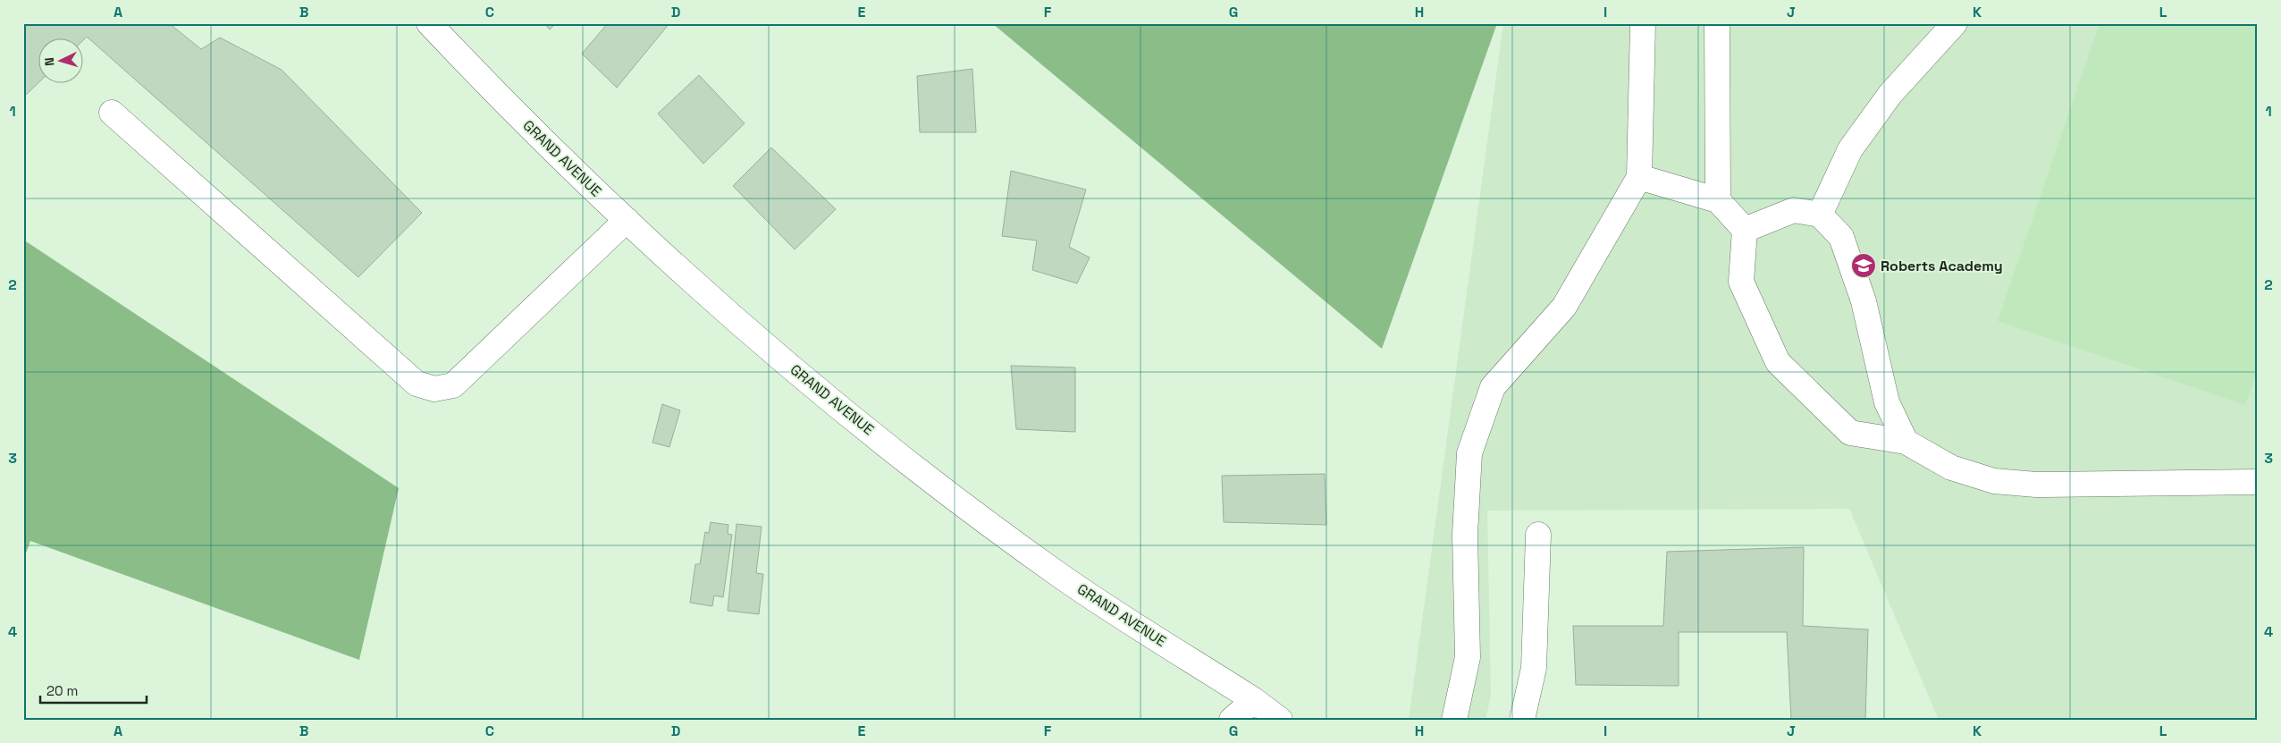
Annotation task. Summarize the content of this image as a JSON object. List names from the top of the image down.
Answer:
{
  "streets": {
    "street": ["GRAND AVENUE"]
  },
  "places": {
    "school or university": ["Roberts Academy"]
  },
  "scale_bar": "20 m",
  "north": "left",
  "grid": {
    "columns": [
      "A",
      "B",
      "C",
      "D",
      "E",
      "F",
      "G",
      "H",
      "I",
      "J",
      "K",
      "L"
    ],
    "rows": [
      "1",
      "2",
      "3",
      "4"
    ]
  }
}
